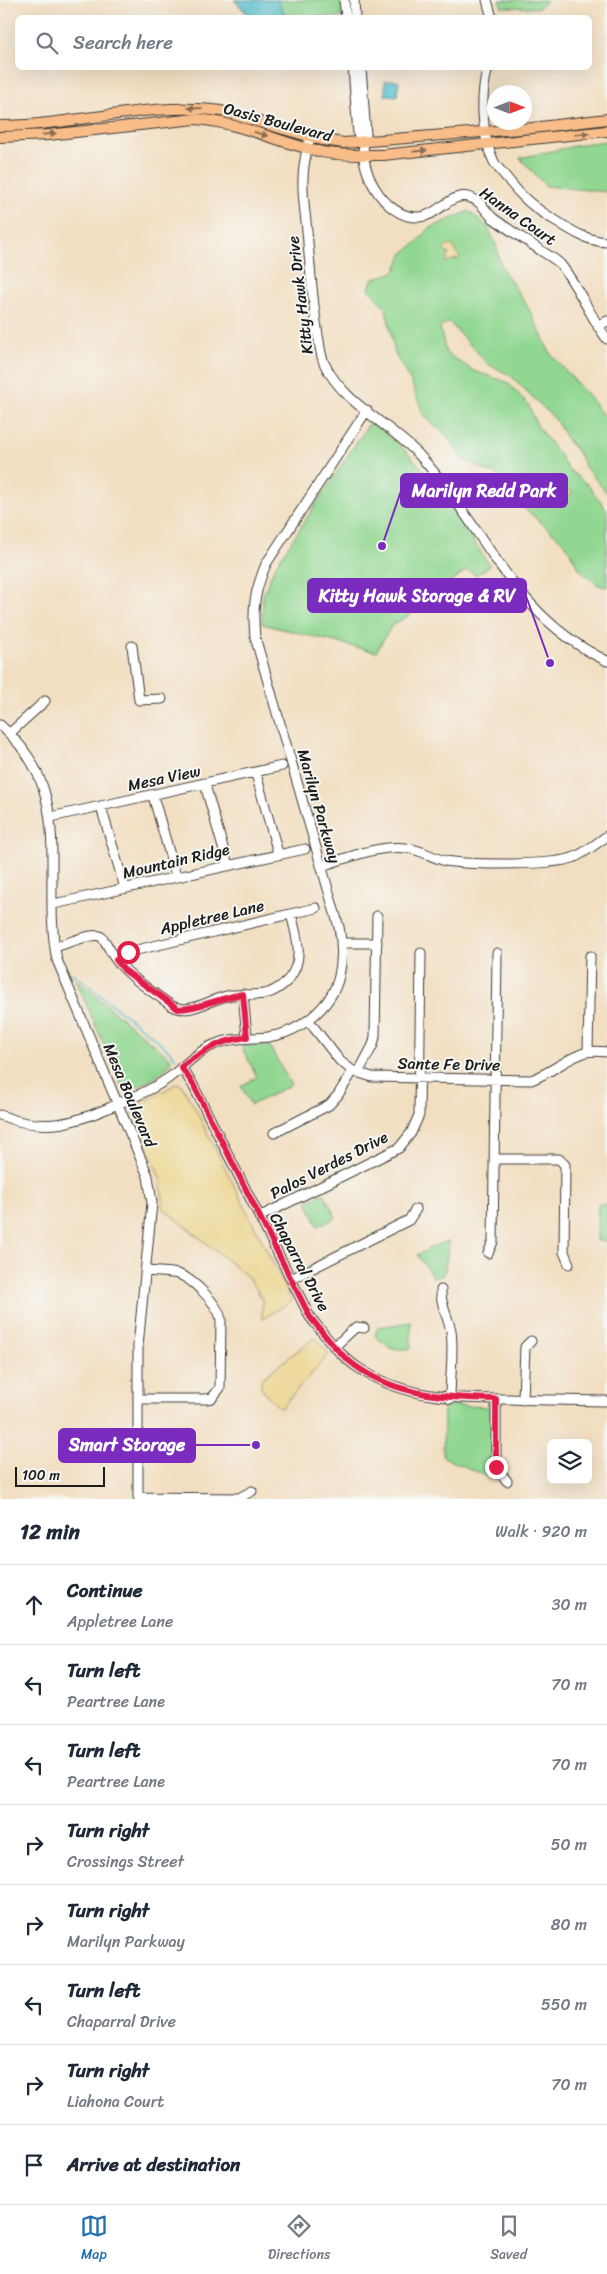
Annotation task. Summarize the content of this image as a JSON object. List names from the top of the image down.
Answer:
{
  "streets": {
    "main road": ["Oasis Boulevard"],
    "street": [
      "Hanna Court",
      "Kitty Hawk Drive",
      "Mesa View",
      "Marilyn Parkway",
      "Mountain Ridge",
      "Appletree Lane",
      "Sante Fe Drive",
      "Mesa Boulevard",
      "Palos Verdes Drive",
      "Chaparral Drive"
    ]
  },
  "crossings": [
    ["Oasis Boulevard", "Hanna Court"],
    ["Oasis Boulevard", "Kitty Hawk Drive"],
    ["Kitty Hawk Drive", "Marilyn Parkway"],
    ["Mesa View", "Mesa Boulevard"],
    ["Marilyn Parkway", "Mesa Boulevard"],
    ["Marilyn Parkway", "Chaparral Drive"],
    ["Mountain Ridge", "Mesa Boulevard"],
    ["Sante Fe Drive", "Palos Verdes Drive"],
    ["Palos Verdes Drive", "Chaparral Drive"]
  ],
  "places": ["Marilyn Redd Park", "Kitty Hawk Storage & RV", "Smart Storage"],
  "scale_bar": "100 m",
  "north": "right",
  "page": {
    "search": "Search here",
    "scale": "100 m",
    "heading": ["12 min", "Walk · 920 m"],
    "list": [
      ["Continue", "Appletree Lane", "30 m"],
      ["Turn left", "Peartree Lane", "70 m"],
      ["Turn left", "Peartree Lane", "70 m"],
      ["Turn right", "Crossings Street", "50 m"],
      ["Turn right", "Marilyn Parkway", "80 m"],
      ["Turn left", "Chaparral Drive", "550 m"],
      ["Turn right", "Liahona Court", "70 m"],
      "Arrive at destination"
    ],
    "nav": ["Map", "Directions", "Saved"]
  }
}
